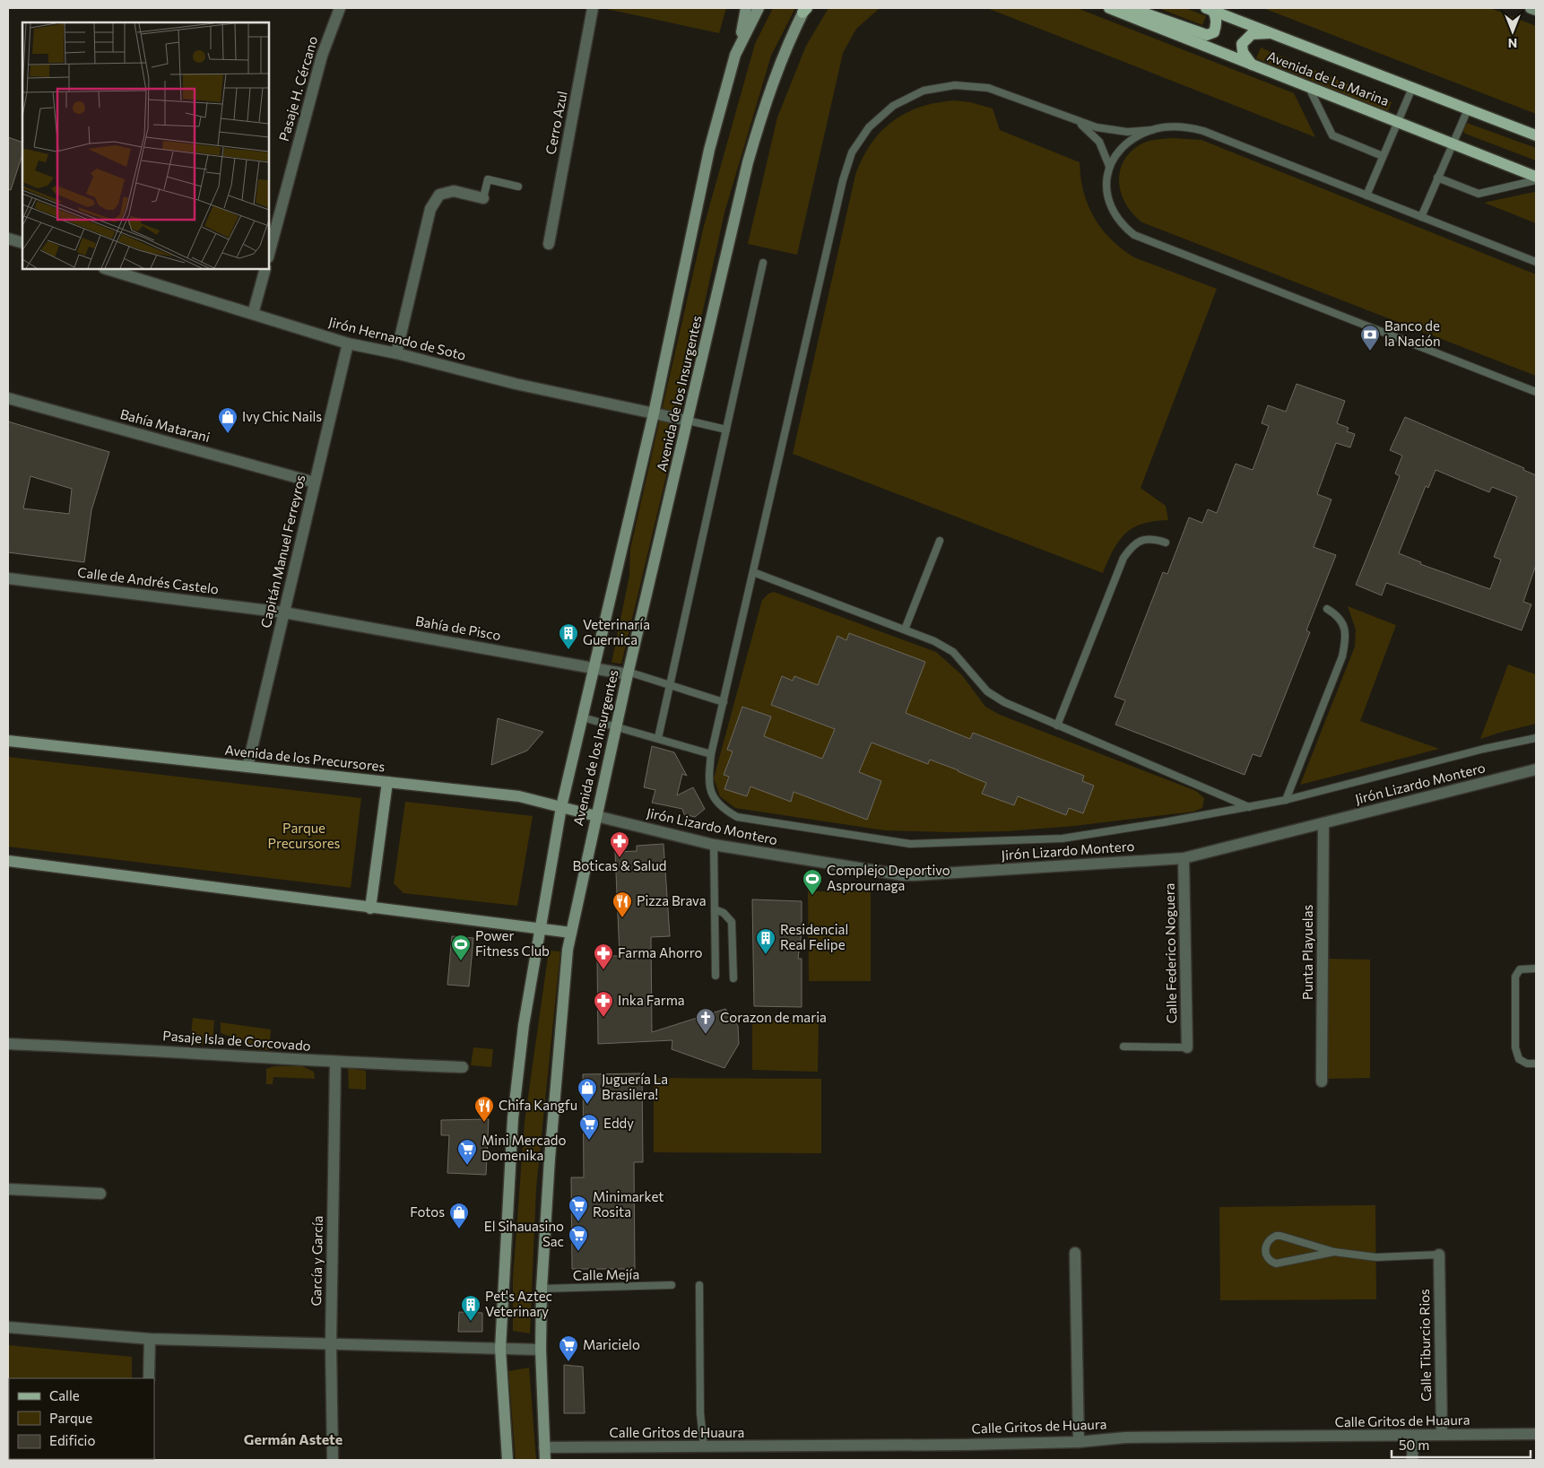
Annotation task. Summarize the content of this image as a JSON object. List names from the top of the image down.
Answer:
{
  "streets": {
    "main road": ["Avenida de La Marina", "Avenida de los Insurgentes", "Avenida de los Precursores"],
    "street": [
      "Pasaje H. Cércano",
      "Cerro Azul",
      "Jirón Hernando de Soto",
      "Bahía Matarani",
      "Capitán Manuel Ferreyros",
      "Calle de Andrés Castelo",
      "Bahía de Pisco",
      "Jirón Lizardo Montero",
      "Punta Playuelas",
      "Calle Federico Noguera",
      "Pasaje Isla de Corcovado",
      "García y García",
      "Calle Tiburcio Rios",
      "Calle Gritos de Huaura"
    ],
    "lane": ["Calle Mejía"]
  },
  "crossings": [
    ["Jirón Hernando de Soto", "Avenida de los Insurgentes"],
    ["Jirón Hernando de Soto", "Capitán Manuel Ferreyros"],
    ["Avenida de los Insurgentes", "Bahía de Pisco"],
    ["Avenida de los Insurgentes", "Avenida de los Precursores"],
    ["Avenida de los Insurgentes", "Jirón Lizardo Montero"],
    ["Avenida de los Insurgentes", "Calle Mejía"],
    ["Avenida de los Insurgentes", "Calle Gritos de Huaura"],
    ["Bahía Matarani", "Capitán Manuel Ferreyros"],
    ["Capitán Manuel Ferreyros", "Calle de Andrés Castelo"],
    ["Capitán Manuel Ferreyros", "Bahía de Pisco"],
    ["Capitán Manuel Ferreyros", "Avenida de los Precursores"],
    ["Calle de Andrés Castelo", "Bahía de Pisco"],
    ["Avenida de los Precursores", "Jirón Lizardo Montero"],
    ["Jirón Lizardo Montero", "Punta Playuelas"],
    ["Jirón Lizardo Montero", "Calle Federico Noguera"],
    ["Pasaje Isla de Corcovado", "García y García"],
    ["Calle Tiburcio Rios", "Calle Gritos de Huaura"]
  ],
  "districts": ["Germán Astete"],
  "parks": ["Parque Precursores"],
  "places": {
    "bank": ["Banco de la Nación"],
    "shop": ["Ivy Chic Nails", "Juguería La Brasilera!", "Fotos"],
    "building": ["Veterinaría Guernica", "Residencial Real Felipe", "Pet's Aztec Veterinary"],
    "pharmacy": ["Boticas & Salud", "Farma Ahorro", "Inka Farma"],
    "sports": ["Complejo Deportivo Asprournaga", "Power Fitness Club"],
    "restaurant": ["Pizza Brava", "Chifa Kangfu"],
    "church": ["Corazon de maria"],
    "supermarket": [
      "Eddy",
      "Mini Mercado Domenika",
      "Minimarket Rosita",
      "El Sihauasino Sac",
      "Maricielo"
    ]
  },
  "legend": ["Calle", "Parque", "Edificio"],
  "scale_bar": "50 m",
  "north": "bottom"
}
